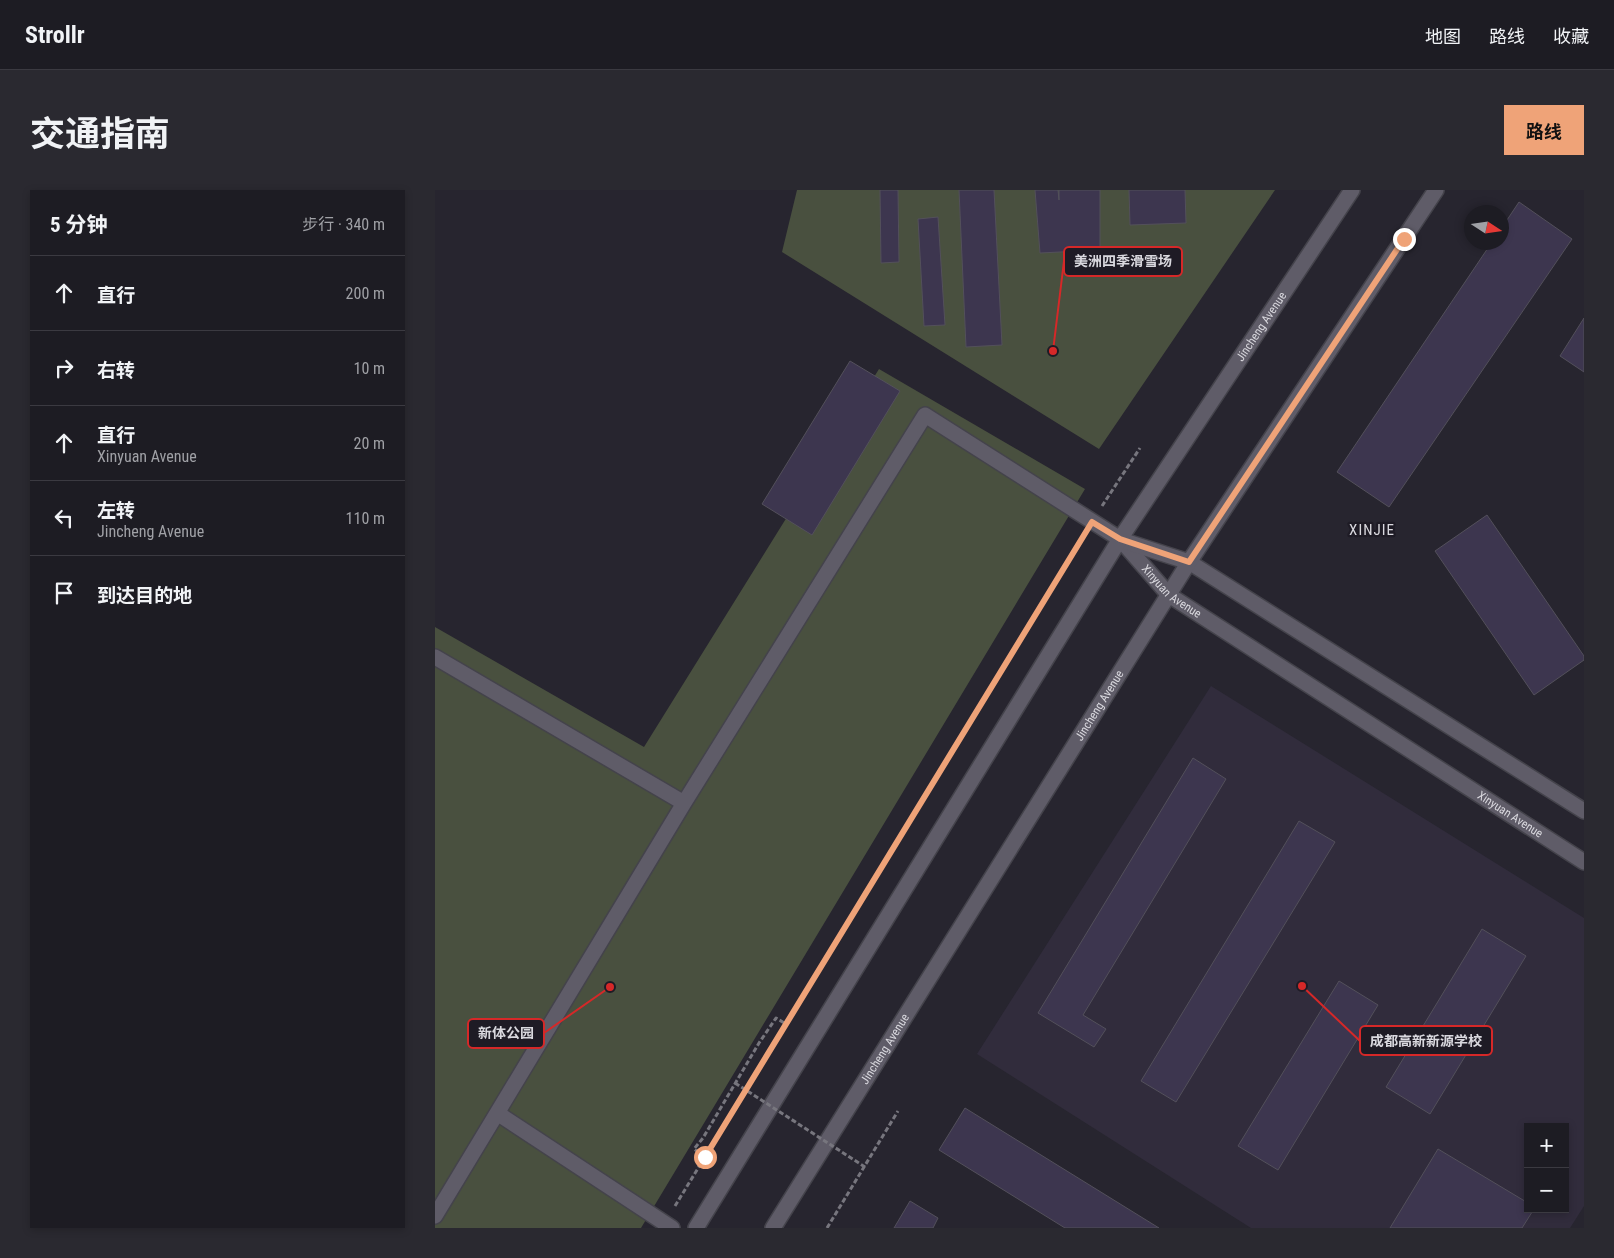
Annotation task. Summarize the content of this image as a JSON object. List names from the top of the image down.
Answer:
{
  "streets": {
    "street": ["Jincheng Avenue", "Xinyuan Avenue"]
  },
  "crossings": [
    ["Jincheng Avenue", "Xinyuan Avenue"]
  ],
  "districts": ["XINJIE"],
  "places": ["美洲四季滑雪场", "成都高新新源学校", "新体公园"],
  "north": "right",
  "page": {
    "header": "Strollr",
    "nav": ["地图", "路线", "收藏"],
    "title": "交通指南",
    "buttons": "路线",
    "heading": ["5 分钟", "步行 · 340 m"],
    "list": [
      ["直行", "200 m"],
      ["右转", "10 m"],
      ["直行", "Xinyuan Avenue", "20 m"],
      ["左转", "Jincheng Avenue", "110 m"],
      "到达目的地"
    ],
    "map_buttons": ["+", "−"]
  }
}
